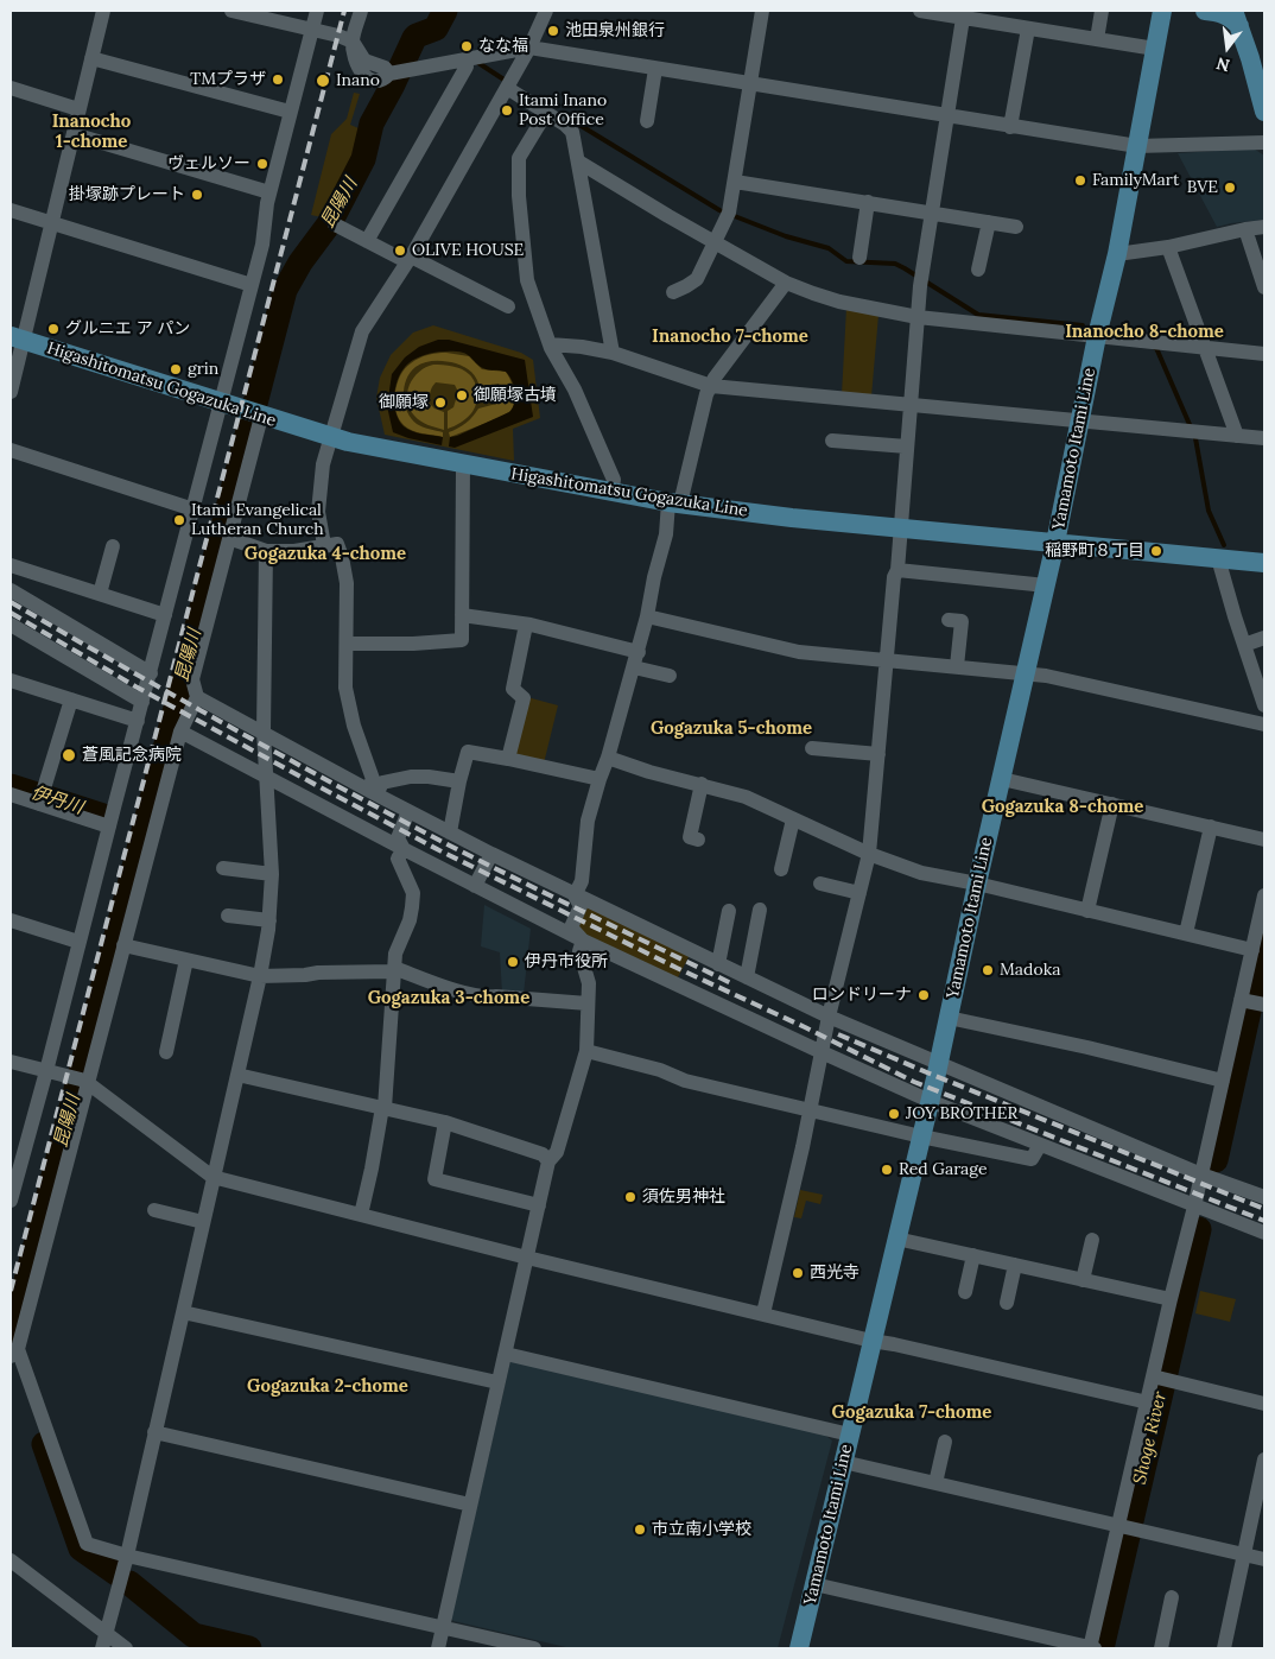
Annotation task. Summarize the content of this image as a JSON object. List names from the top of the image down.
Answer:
{
  "streets": {
    "main road": ["Higashitomatsu Gogazuka Line", "Yamamoto Itami Line"]
  },
  "crossings": [
    ["Higashitomatsu Gogazuka Line", "Yamamoto Itami Line"]
  ],
  "districts": [
    "Inanocho 1-chome",
    "Inanocho 8-chome",
    "Inanocho 7-chome",
    "Gogazuka 4-chome",
    "Gogazuka 5-chome",
    "Gogazuka 8-chome",
    "Gogazuka 3-chome",
    "Gogazuka 2-chome",
    "Gogazuka 7-chome"
  ],
  "water": ["昆陽川", "伊丹川", "Shoge River"],
  "places": [
    "池田泉州銀行",
    "なな福",
    "TMプラザ",
    "Inano",
    "Itami Inano Post Office",
    "ヴェルソー",
    "FamilyMart",
    "BVE",
    "掛塚跡プレート",
    "OLIVE HOUSE",
    "グルニエ ア パン",
    "grin",
    "御願塚古墳",
    "御願塚",
    "Itami Evangelical Lutheran Church",
    "稲野町８丁目",
    "蒼風記念病院",
    "伊丹市役所",
    "Madoka",
    "ロンドリーナ",
    "JOY BROTHER",
    "Red Garage",
    "須佐男神社",
    "西光寺",
    "市立南小学校"
  ],
  "north": "bottom"
}
